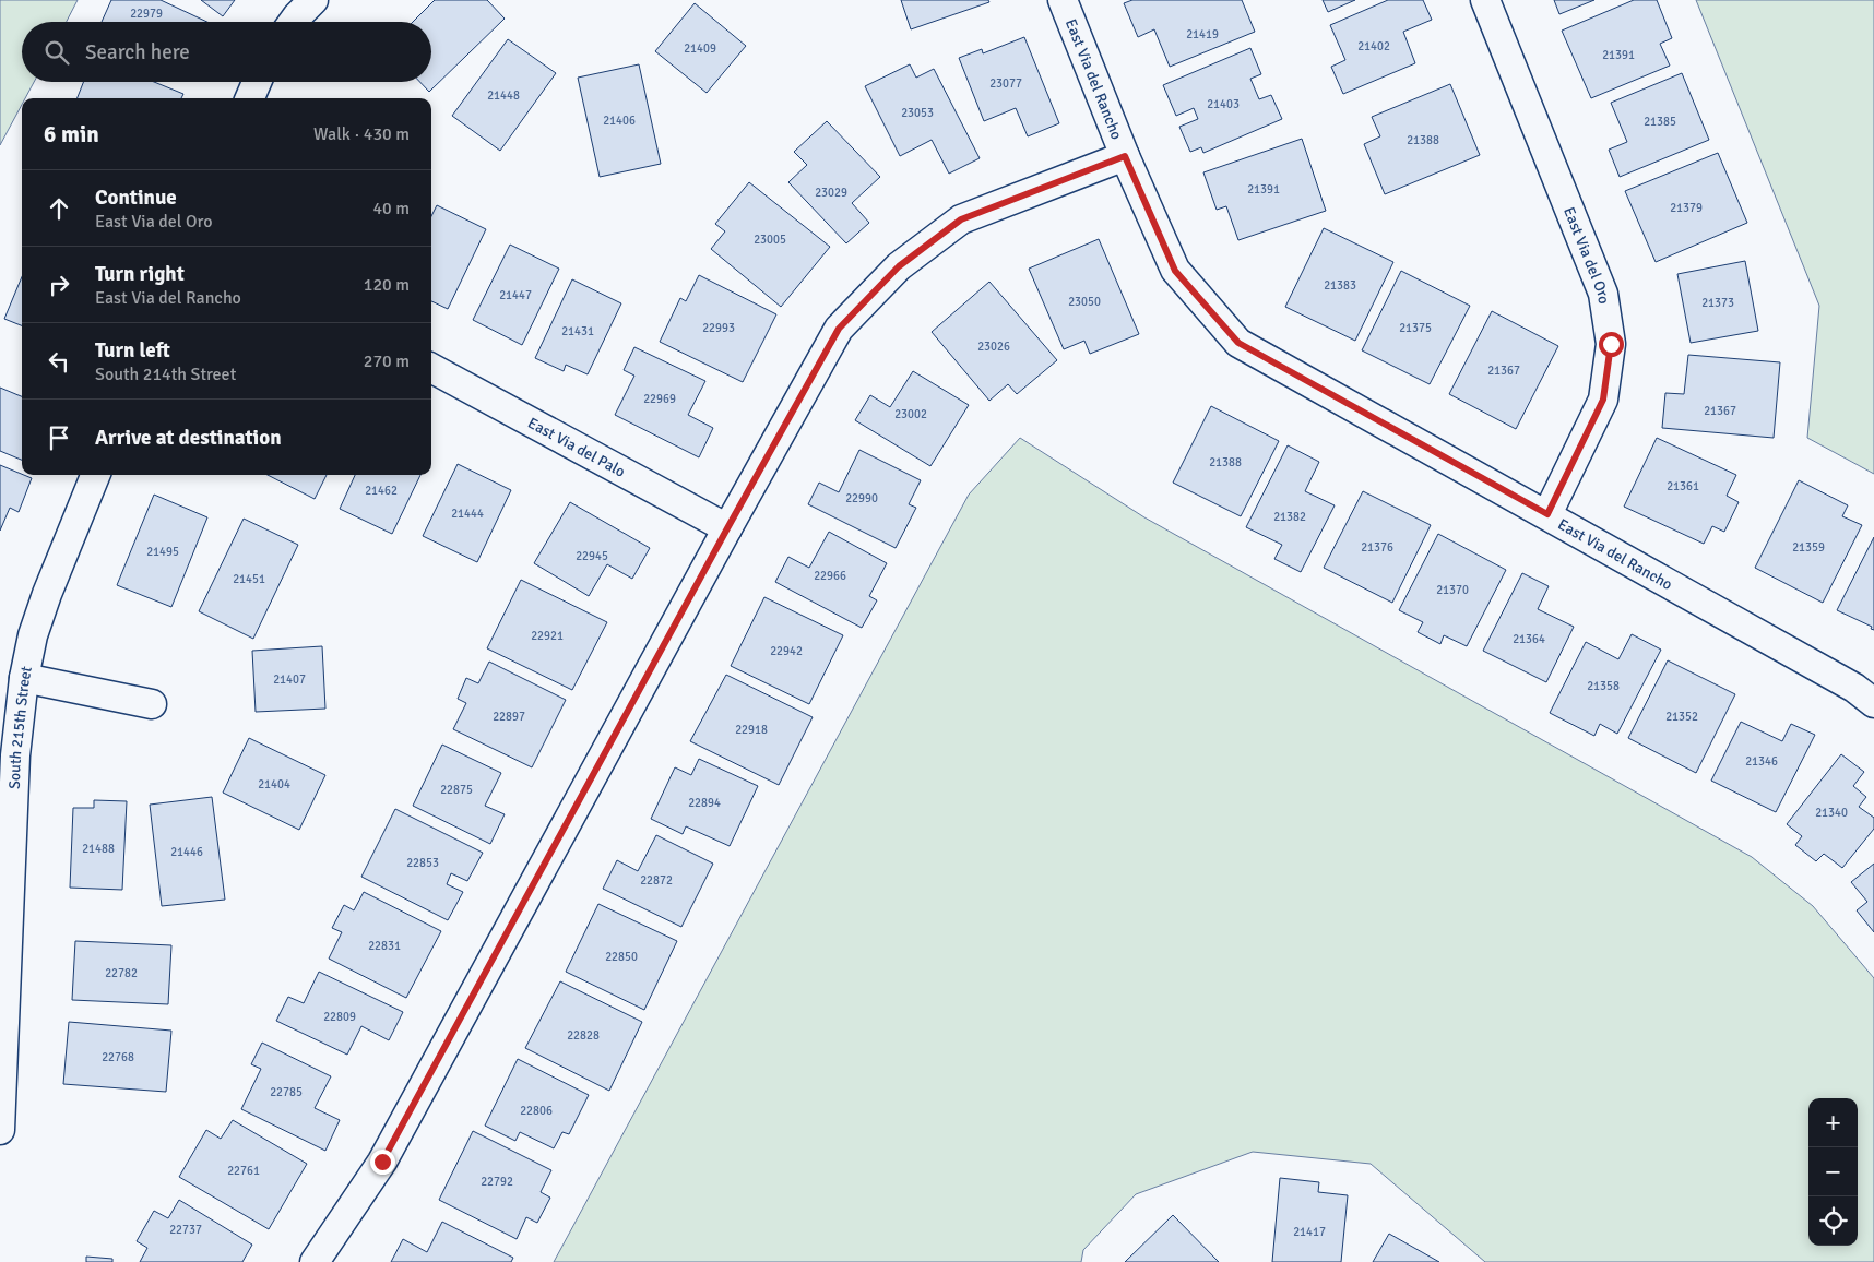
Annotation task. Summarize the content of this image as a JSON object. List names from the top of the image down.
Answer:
{
  "streets": {
    "street": [
      "East Via del Rancho",
      "East Via del Oro",
      "East Via del Palo",
      "South 215th Street"
    ]
  },
  "crossings": [
    ["East Via del Rancho", "East Via del Oro"]
  ],
  "house_numbers": [
    "22979",
    "21419",
    "21402",
    "21409",
    "21391",
    "23077",
    "21448",
    "21403",
    "23053",
    "21406",
    "21385",
    "21388",
    "21391",
    "23029",
    "21379",
    "23005",
    "21383",
    "21447",
    "23050",
    "21373",
    "22993",
    "21375",
    "21431",
    "23026",
    "21367",
    "22969",
    "21367",
    "23002",
    "21388",
    "21361",
    "21462",
    "22990",
    "21444",
    "21382",
    "21376",
    "21359",
    "21495",
    "22945",
    "22966",
    "21451",
    "21370",
    "22921",
    "21364",
    "22942",
    "21407",
    "21358",
    "22897",
    "21352",
    "22918",
    "21346",
    "21404",
    "22875",
    "22894",
    "21340",
    "21488",
    "21446",
    "22853",
    "22872",
    "22831",
    "22850",
    "22782",
    "22809",
    "22828",
    "22768",
    "22785",
    "22806",
    "22761",
    "22792",
    "22737",
    "21417"
  ],
  "page": {
    "search": "Search here",
    "heading": ["6 min", "Walk · 430 m"],
    "list": [
      ["Continue", "East Via del Oro", "40 m"],
      ["Turn right", "East Via del Rancho", "120 m"],
      ["Turn left", "South 214th Street", "270 m"],
      "Arrive at destination"
    ],
    "map_buttons": ["+", "−"]
  }
}
